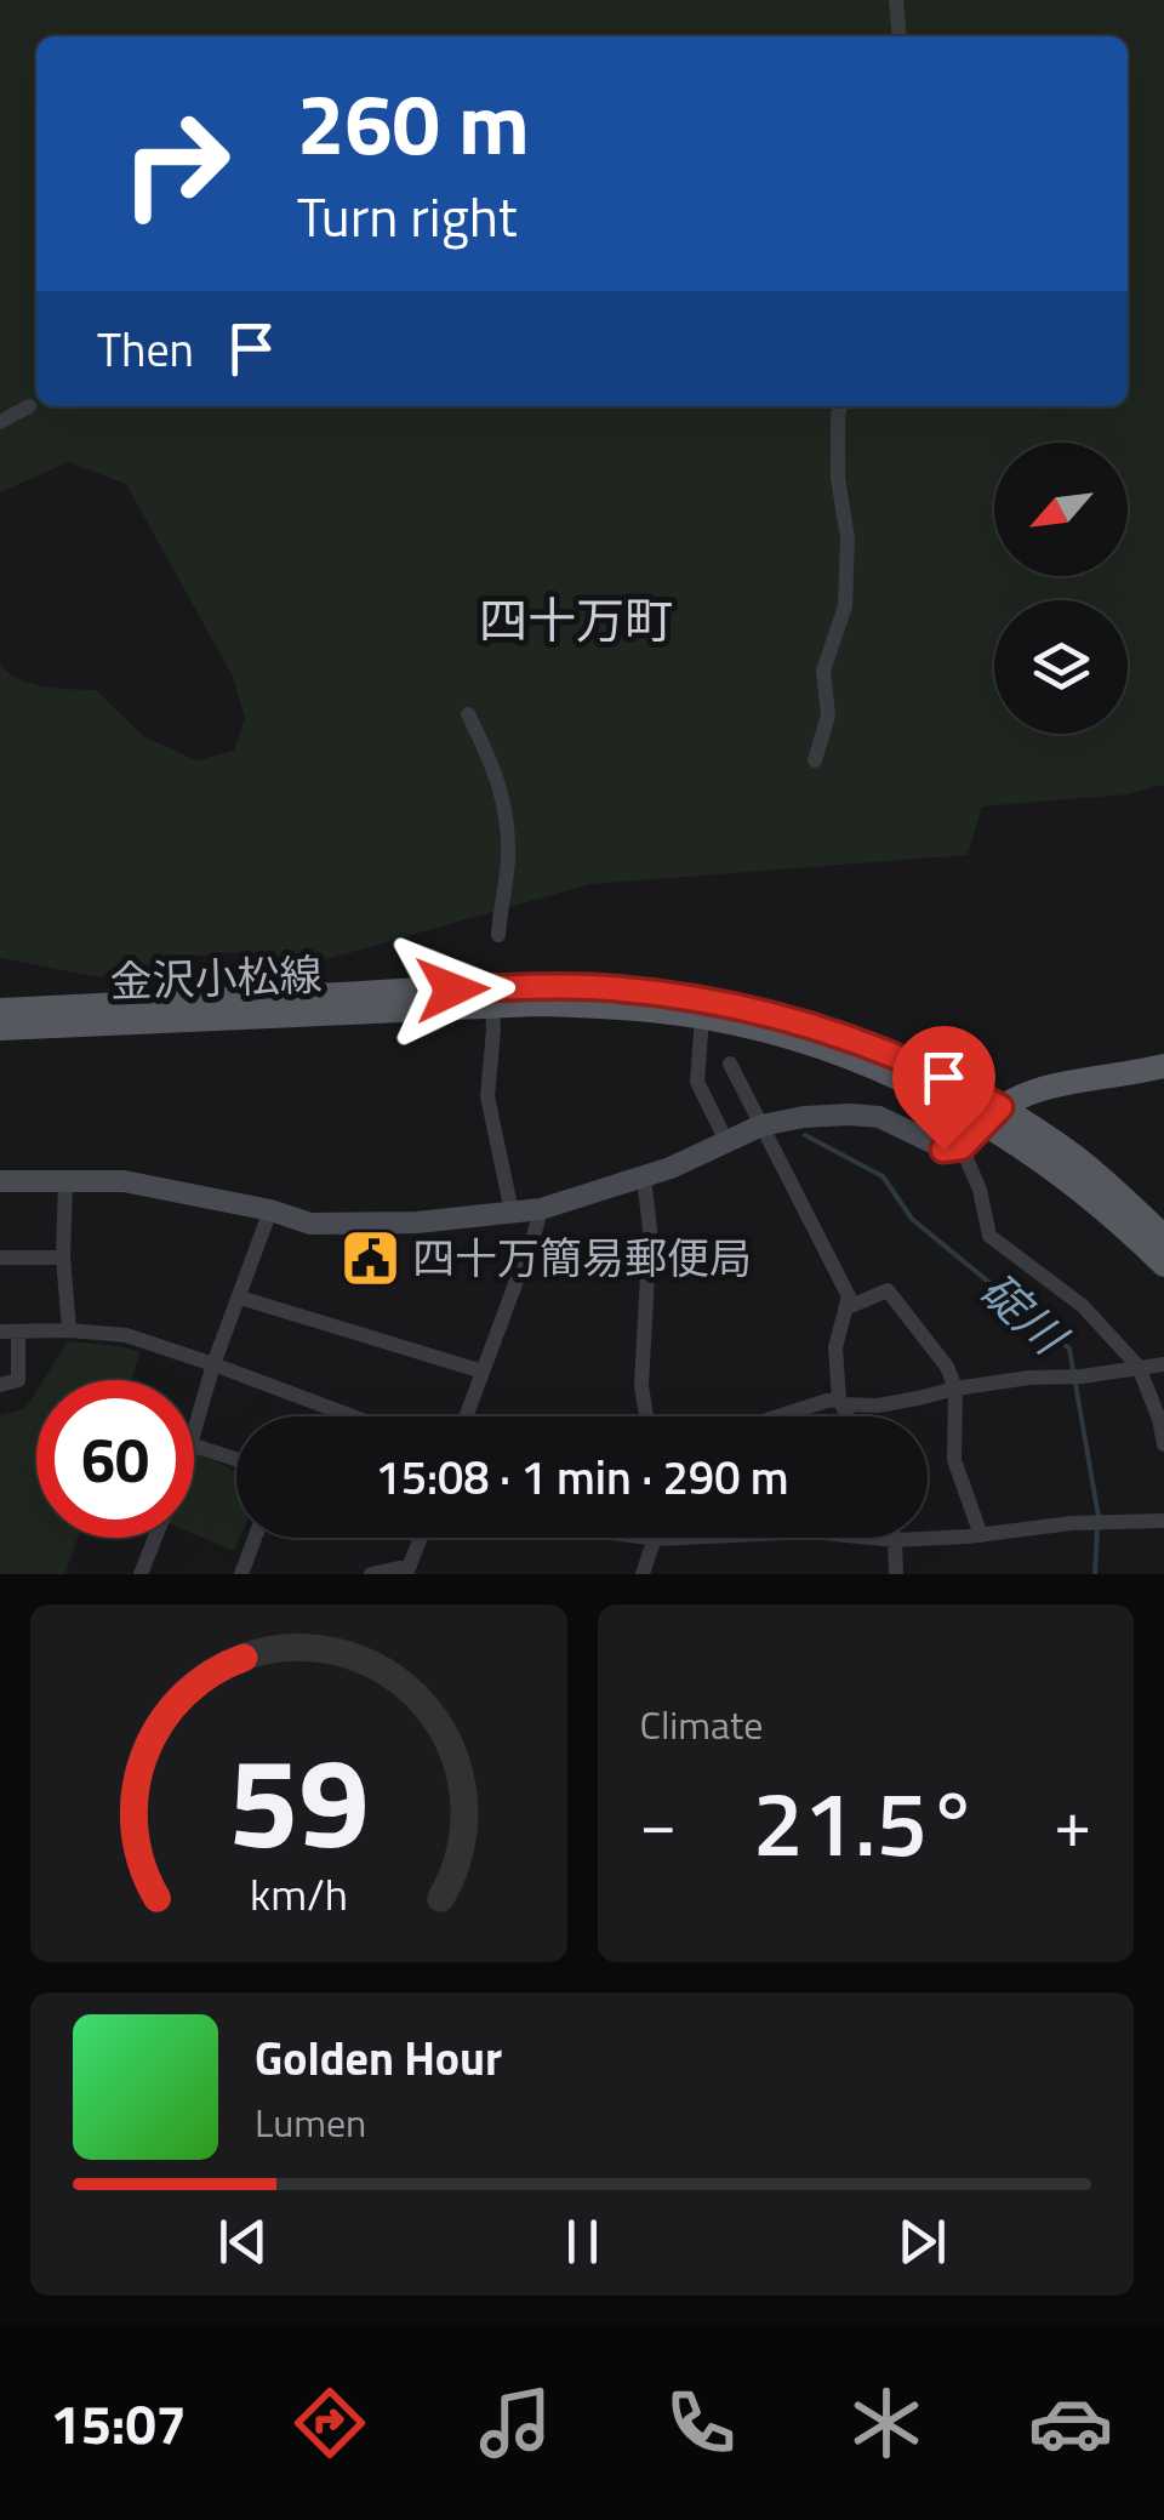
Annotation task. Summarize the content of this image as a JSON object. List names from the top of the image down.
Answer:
{
  "streets": {
    "main road": ["金沢小松線"]
  },
  "districts": ["四十万町"],
  "water": ["碇川"],
  "places": {
    "public building": ["四十万簡易郵便局"]
  },
  "north": "bottom left",
  "page": {
    "turn": ["260 m", "Turn right"],
    "then": "Then",
    "limit": "60",
    "trip": "15:08 · 1 min · 290 m",
    "tile": "Climate",
    "heat": ["−", "21.5°", "+"],
    "song": ["Golden Hour", "Lumen"],
    "tabs": "15:07",
    "gauge": ["59", "km/h"]
  }
}
